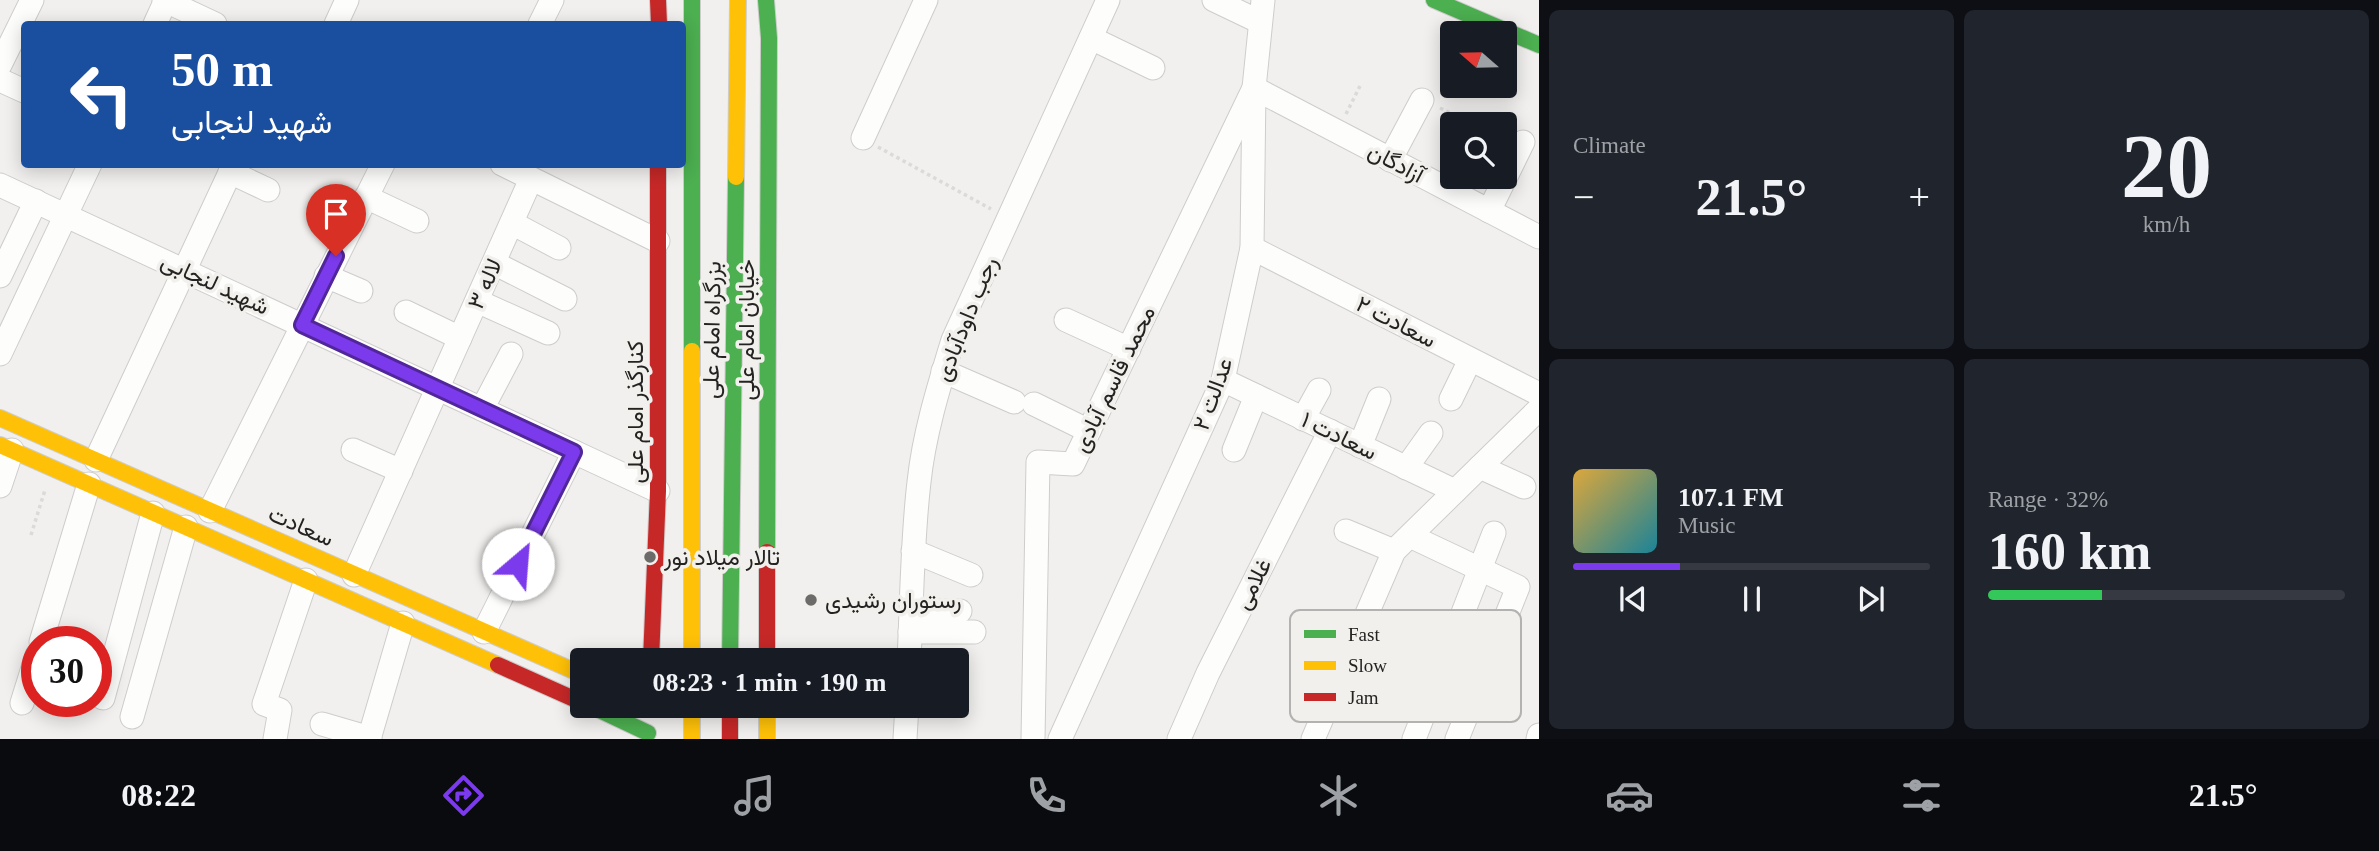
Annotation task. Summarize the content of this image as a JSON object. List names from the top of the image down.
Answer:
{
  "streets": {
    "main road": [
      "بزرگراه امام علی",
      "خیابان امام علی",
      "کنارگذر امام علی",
      "سعادت"
    ],
    "street": [
      "آزادگان",
      "شهید لنجابی",
      "لاله ۳",
      "رجب داودآبادی",
      "سعادت ۲",
      "محمد قاسم آبادی",
      "عدالت ۲",
      "سعادت ۱",
      "غلامی"
    ]
  },
  "crossings": [
    ["آزادگان", "محمد قاسم آبادی"],
    ["آزادگان", "عدالت ۲"],
    ["شهید لنجابی", "لاله ۳"],
    ["شهید لنجابی", "کنارگذر امام علی"],
    ["لاله ۳", "سعادت"],
    ["سعادت ۲", "عدالت ۲"],
    ["محمد قاسم آبادی", "عدالت ۲"],
    ["عدالت ۲", "سعادت ۱"],
    ["سعادت ۱", "غلامی"]
  ],
  "places": ["تالار میلاد نور", "رستوران رشیدی"],
  "legend": ["Fast", "Slow", "Jam"],
  "north": "left",
  "page": {
    "tile": [
      "Climate",
      ["20", "km/h"],
      ["Range · 32%", "160 km"]
    ],
    "turn": ["50 m", "شهید لنجابی"],
    "heat": ["−", "21.5°", "+"],
    "song": ["107.1 FM", "Music"],
    "limit": "30",
    "trip": "08:23 · 1 min · 190 m",
    "tabs": ["08:22", "21.5°"]
  }
}
